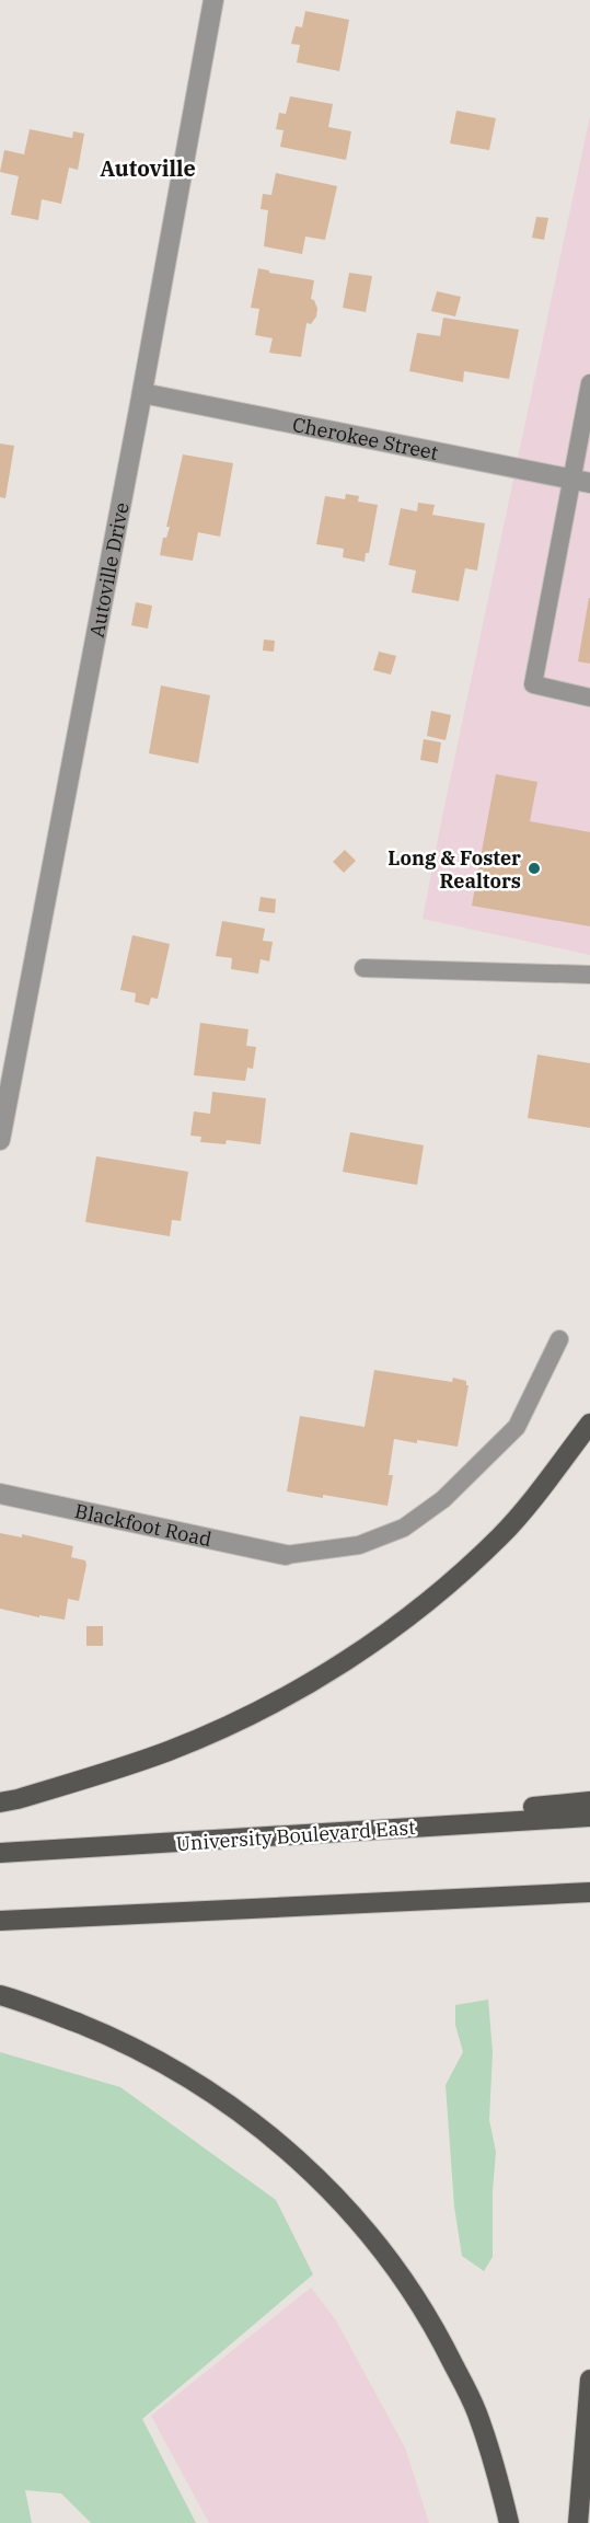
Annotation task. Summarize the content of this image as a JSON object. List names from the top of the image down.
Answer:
{
  "streets": {
    "main road": ["University Boulevard East"],
    "street": ["Cherokee Street", "Autoville Drive", "Blackfoot Road"]
  },
  "crossings": [
    ["Cherokee Street", "Autoville Drive"]
  ],
  "districts": ["Autoville"],
  "places": ["Long & Foster Realtors"]
}
